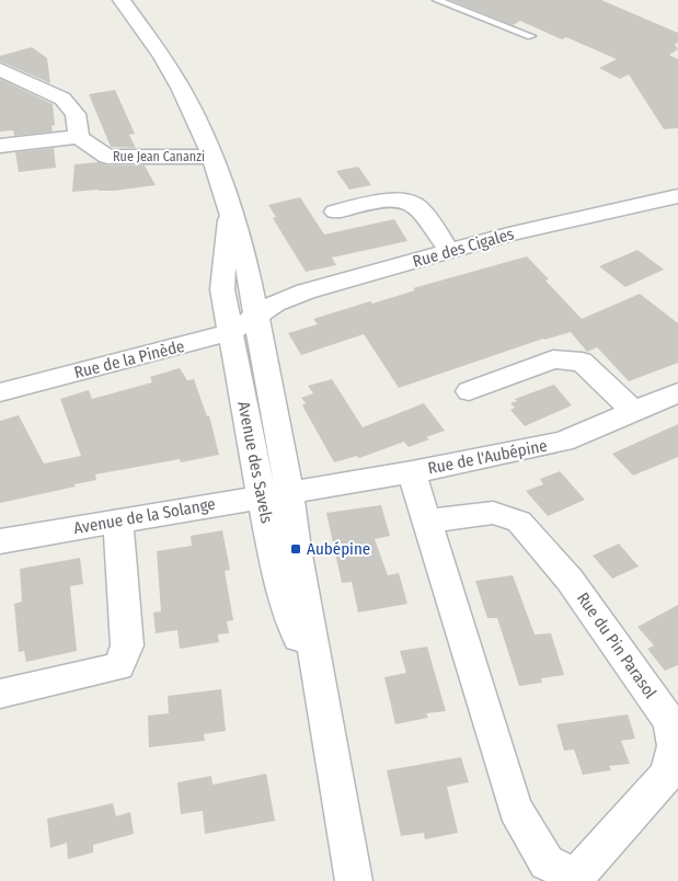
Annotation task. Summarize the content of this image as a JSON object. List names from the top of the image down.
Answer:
{
  "streets": {
    "street": [
      "Rue Jean Cananzi",
      "Rue des Cigales",
      "Rue de la Pinède",
      "Rue de l'Aubépine",
      "Avenue des Savels",
      "Avenue de la Solange",
      "Rue du Pin Parasol"
    ]
  },
  "crossings": [
    ["Rue Jean Cananzi", "Avenue des Savels"],
    ["Rue des Cigales", "Rue de la Pinède"],
    ["Rue des Cigales", "Avenue des Savels"],
    ["Rue de la Pinède", "Avenue des Savels"],
    ["Rue de l'Aubépine", "Avenue des Savels"],
    ["Rue de l'Aubépine", "Avenue de la Solange"],
    ["Rue de l'Aubépine", "Rue du Pin Parasol"],
    ["Avenue des Savels", "Avenue de la Solange"]
  ],
  "places": {
    "transit": ["Aubépine"]
  }
}
